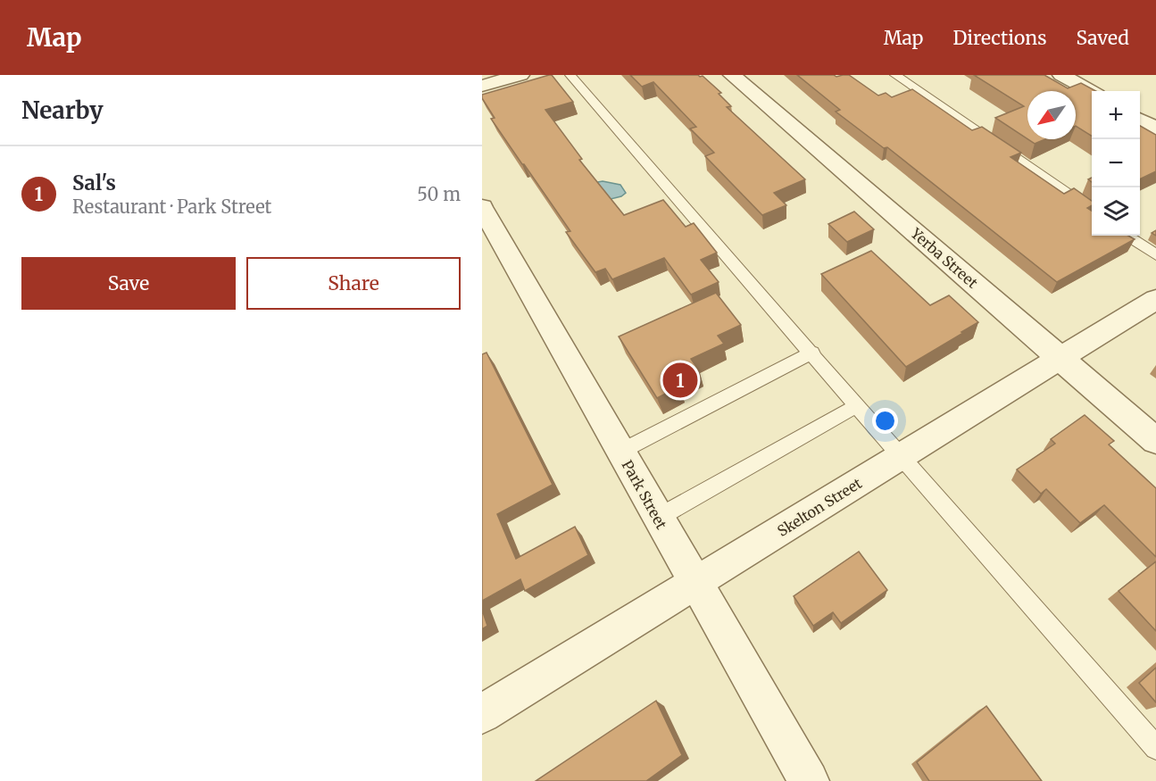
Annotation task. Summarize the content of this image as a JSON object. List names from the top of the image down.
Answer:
{
  "streets": {
    "street": ["Yerba Street", "Park Street", "Skelton Street"]
  },
  "crossings": [
    ["Yerba Street", "Skelton Street"],
    ["Park Street", "Skelton Street"]
  ],
  "north": "bottom left",
  "page": {
    "header": "Map",
    "nav": ["Map", "Directions", "Saved"],
    "heading": "Nearby",
    "map_buttons": ["+", "−"],
    "list": [
      {
        "mark": "1",
        "name": "Sal's",
        "note": "Restaurant · Park Street",
        "value": "50 m"
      }
    ],
    "buttons": ["Save", "Share"],
    "pins": "1"
  }
}
